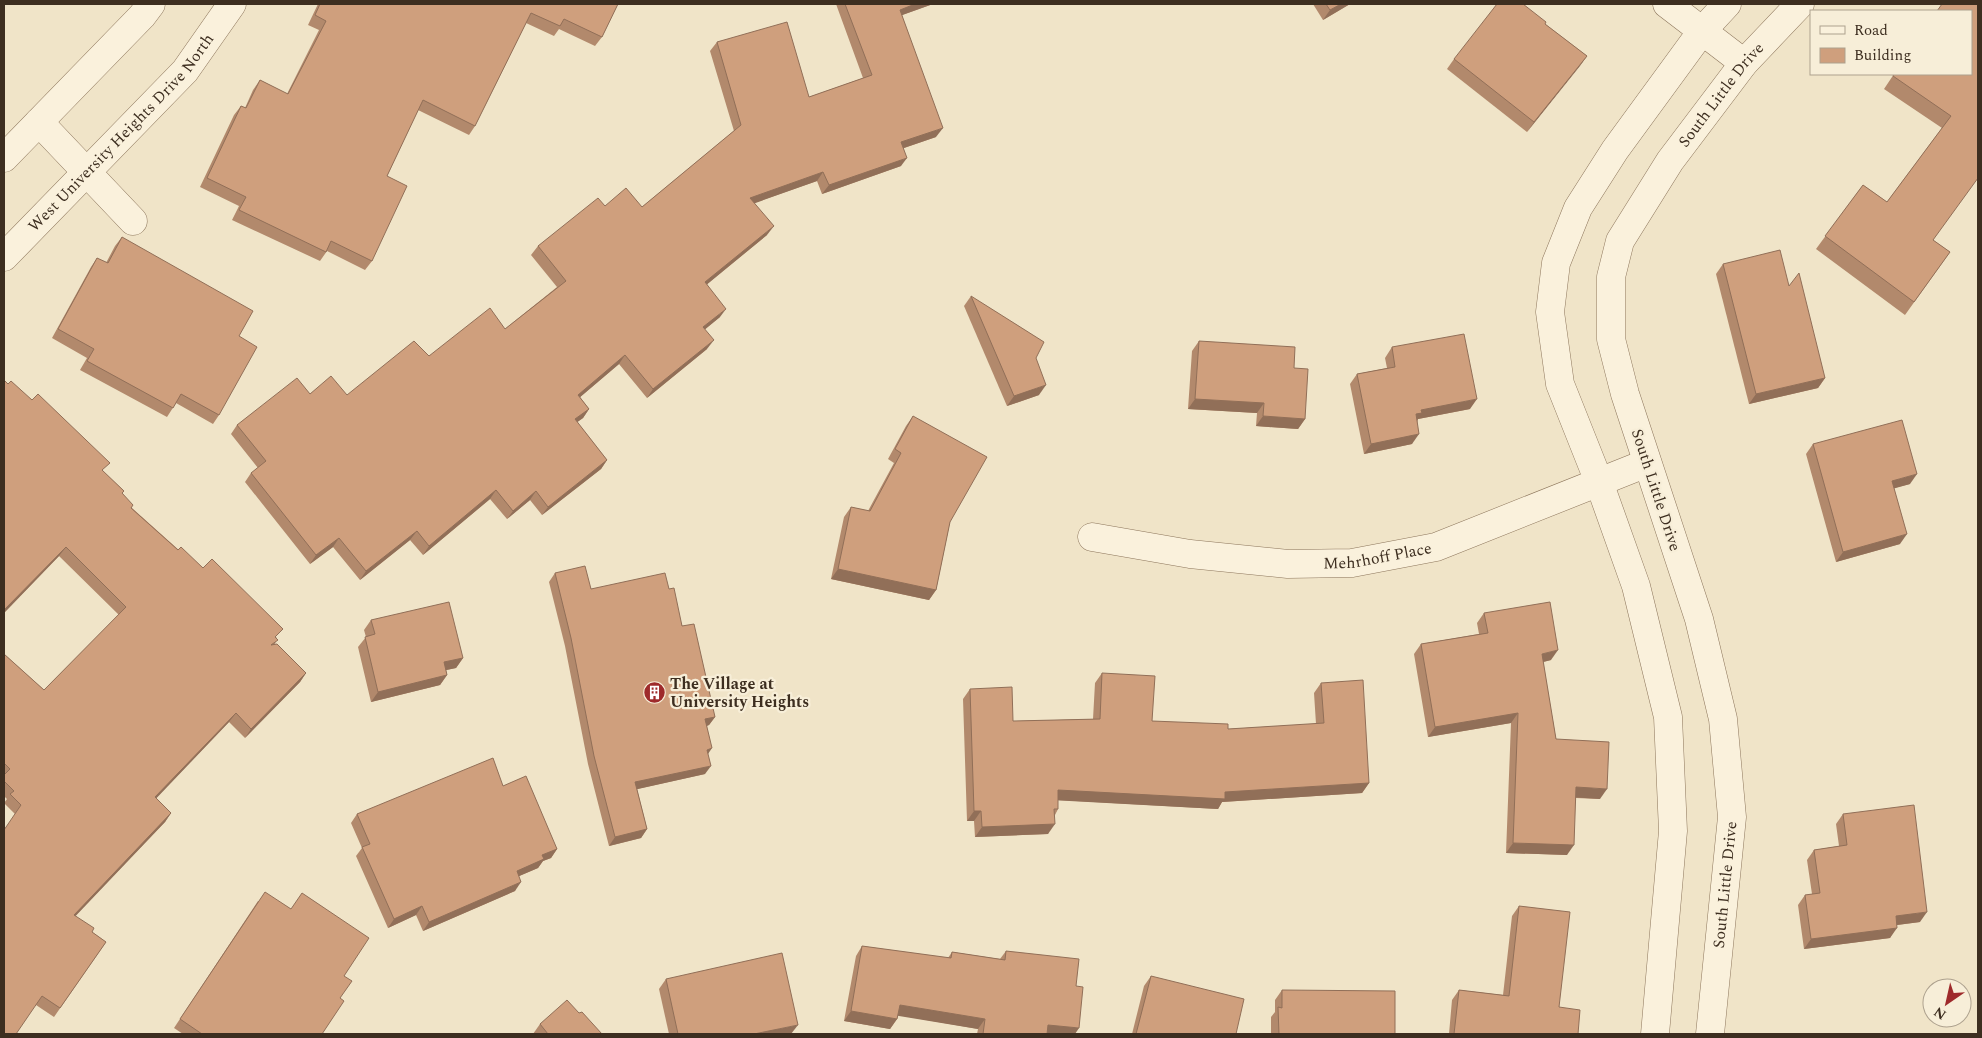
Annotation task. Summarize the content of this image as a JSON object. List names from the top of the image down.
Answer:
{
  "streets": {
    "street": ["South Little Drive", "West University Heights Drive North", "Mehrhoff Place"]
  },
  "crossings": [
    ["South Little Drive", "Mehrhoff Place"]
  ],
  "places": {
    "building": ["The Village at University Heights"]
  },
  "legend": ["Road", "Building"],
  "north": "bottom left"
}
